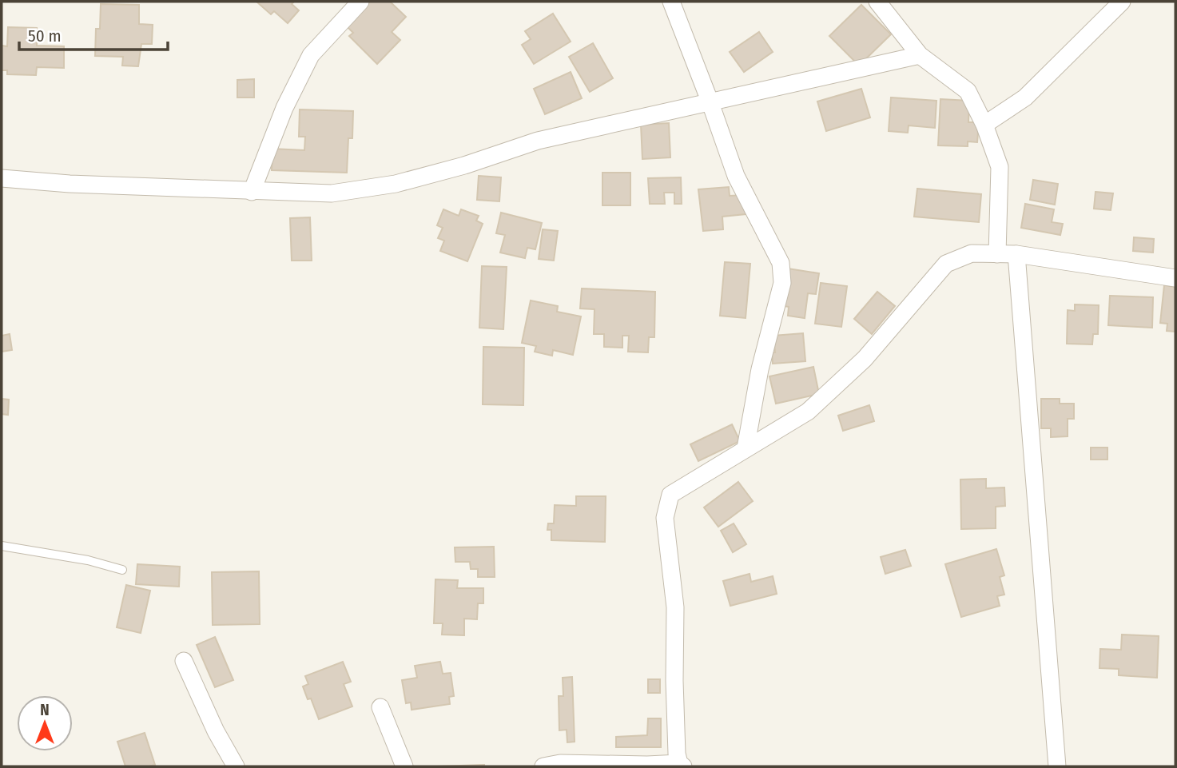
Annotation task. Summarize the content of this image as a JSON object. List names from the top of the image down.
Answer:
{
  "scale_bar": "50 m",
  "north": "top"
}
